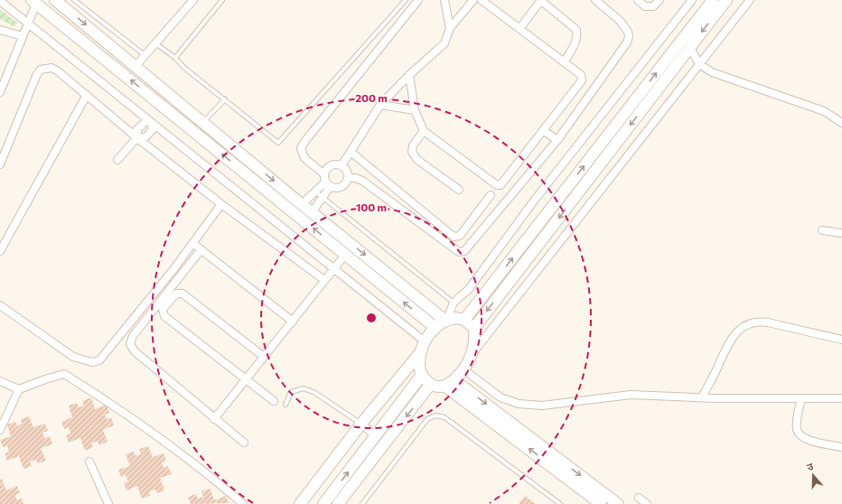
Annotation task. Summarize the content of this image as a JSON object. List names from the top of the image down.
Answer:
{
  "north": "top",
  "rings": ["200 m", "100 m"]
}
